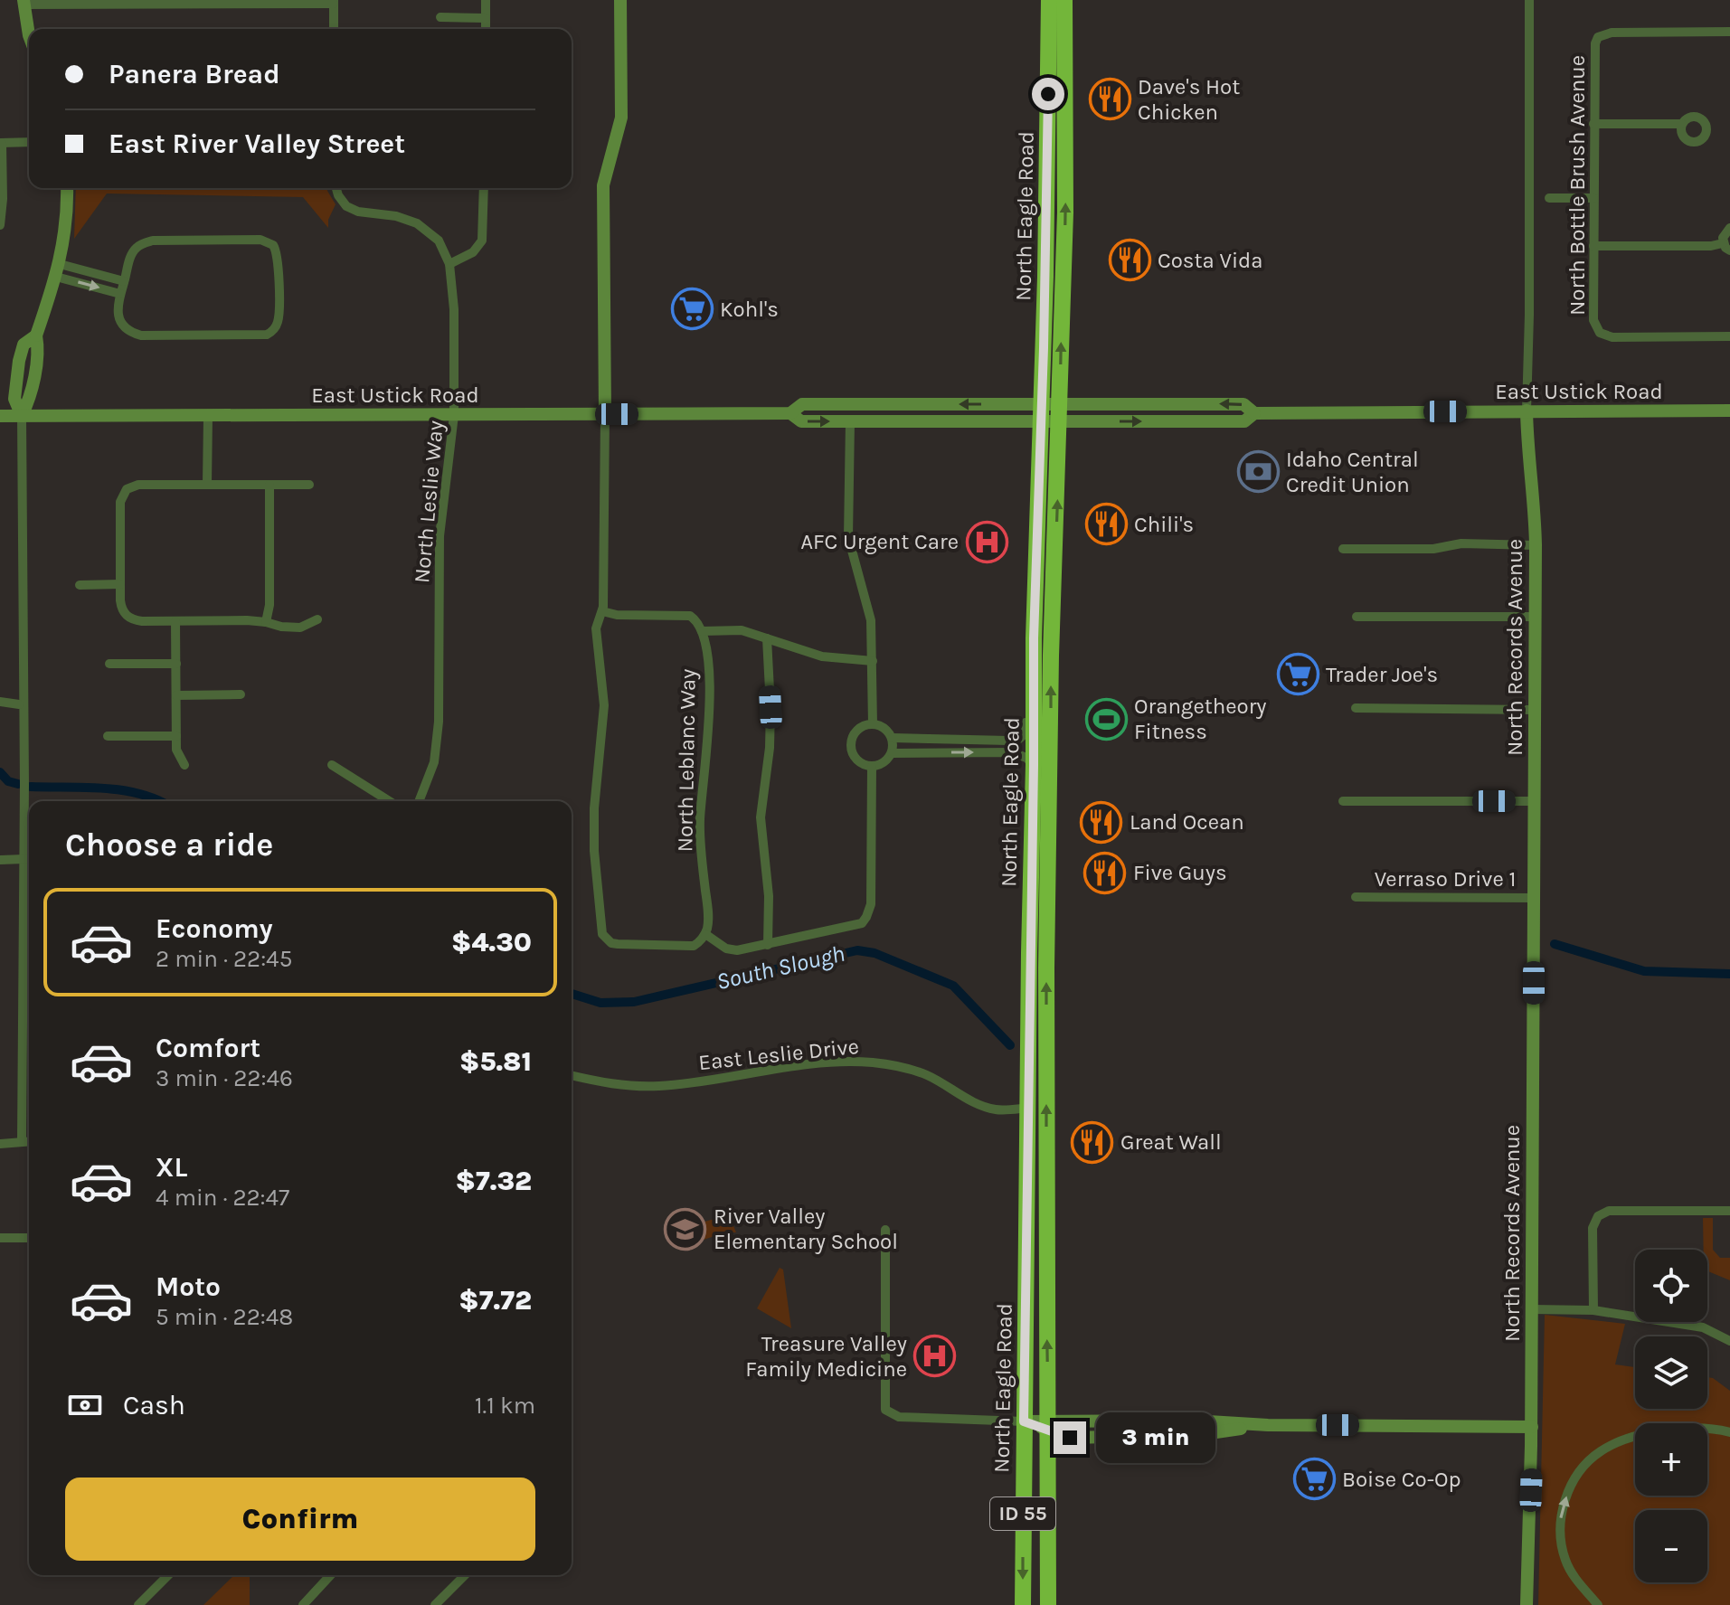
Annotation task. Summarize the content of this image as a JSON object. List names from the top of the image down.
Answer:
{
  "streets": {
    "highway": ["North Eagle Road", "ID 55"],
    "street": [
      "North Bottle Brush Avenue",
      "East Ustick Road",
      "North Leslie Way",
      "North Records Avenue",
      "North Leblanc Way",
      "Verraso Drive 1",
      "East Leslie Drive"
    ]
  },
  "crossings": [
    ["North Eagle Road", "East Ustick Road"],
    ["North Eagle Road", "East Leslie Drive"],
    ["East Ustick Road", "North Leslie Way"],
    ["East Ustick Road", "North Records Avenue"],
    ["North Records Avenue", "Verraso Drive 1"]
  ],
  "water": ["South Slough"],
  "places": {
    "restaurant": [
      "Dave's Hot Chicken",
      "Costa Vida",
      "Chili's",
      "Land Ocean",
      "Five Guys",
      "Great Wall"
    ],
    "supermarket": ["Kohl's", "Trader Joe's", "Boise Co-Op"],
    "bank": ["Idaho Central Credit Union"],
    "hospital": ["AFC Urgent Care", "Treasure Valley Family Medicine"],
    "sports": ["Orangetheory Fitness"],
    "school or university": ["River Valley Elementary School"]
  },
  "page": {
    "banner": ["Panera Bread", "East River Valley Street"],
    "heading": "Choose a ride",
    "list": [
      {
        "name": "Economy",
        "note": "2 min · 22:45",
        "value": "$4.30"
      },
      {
        "name": "Comfort",
        "note": "3 min · 22:46",
        "value": "$5.81"
      },
      {
        "name": "XL",
        "note": "4 min · 22:47",
        "value": "$7.32"
      },
      {
        "name": "Moto",
        "note": "5 min · 22:48",
        "value": "$7.72"
      }
    ],
    "map_buttons": ["+", "−"],
    "pay": ["Cash", "1.1 km"],
    "bubble": "3 min",
    "buttons": "Confirm"
  }
}
